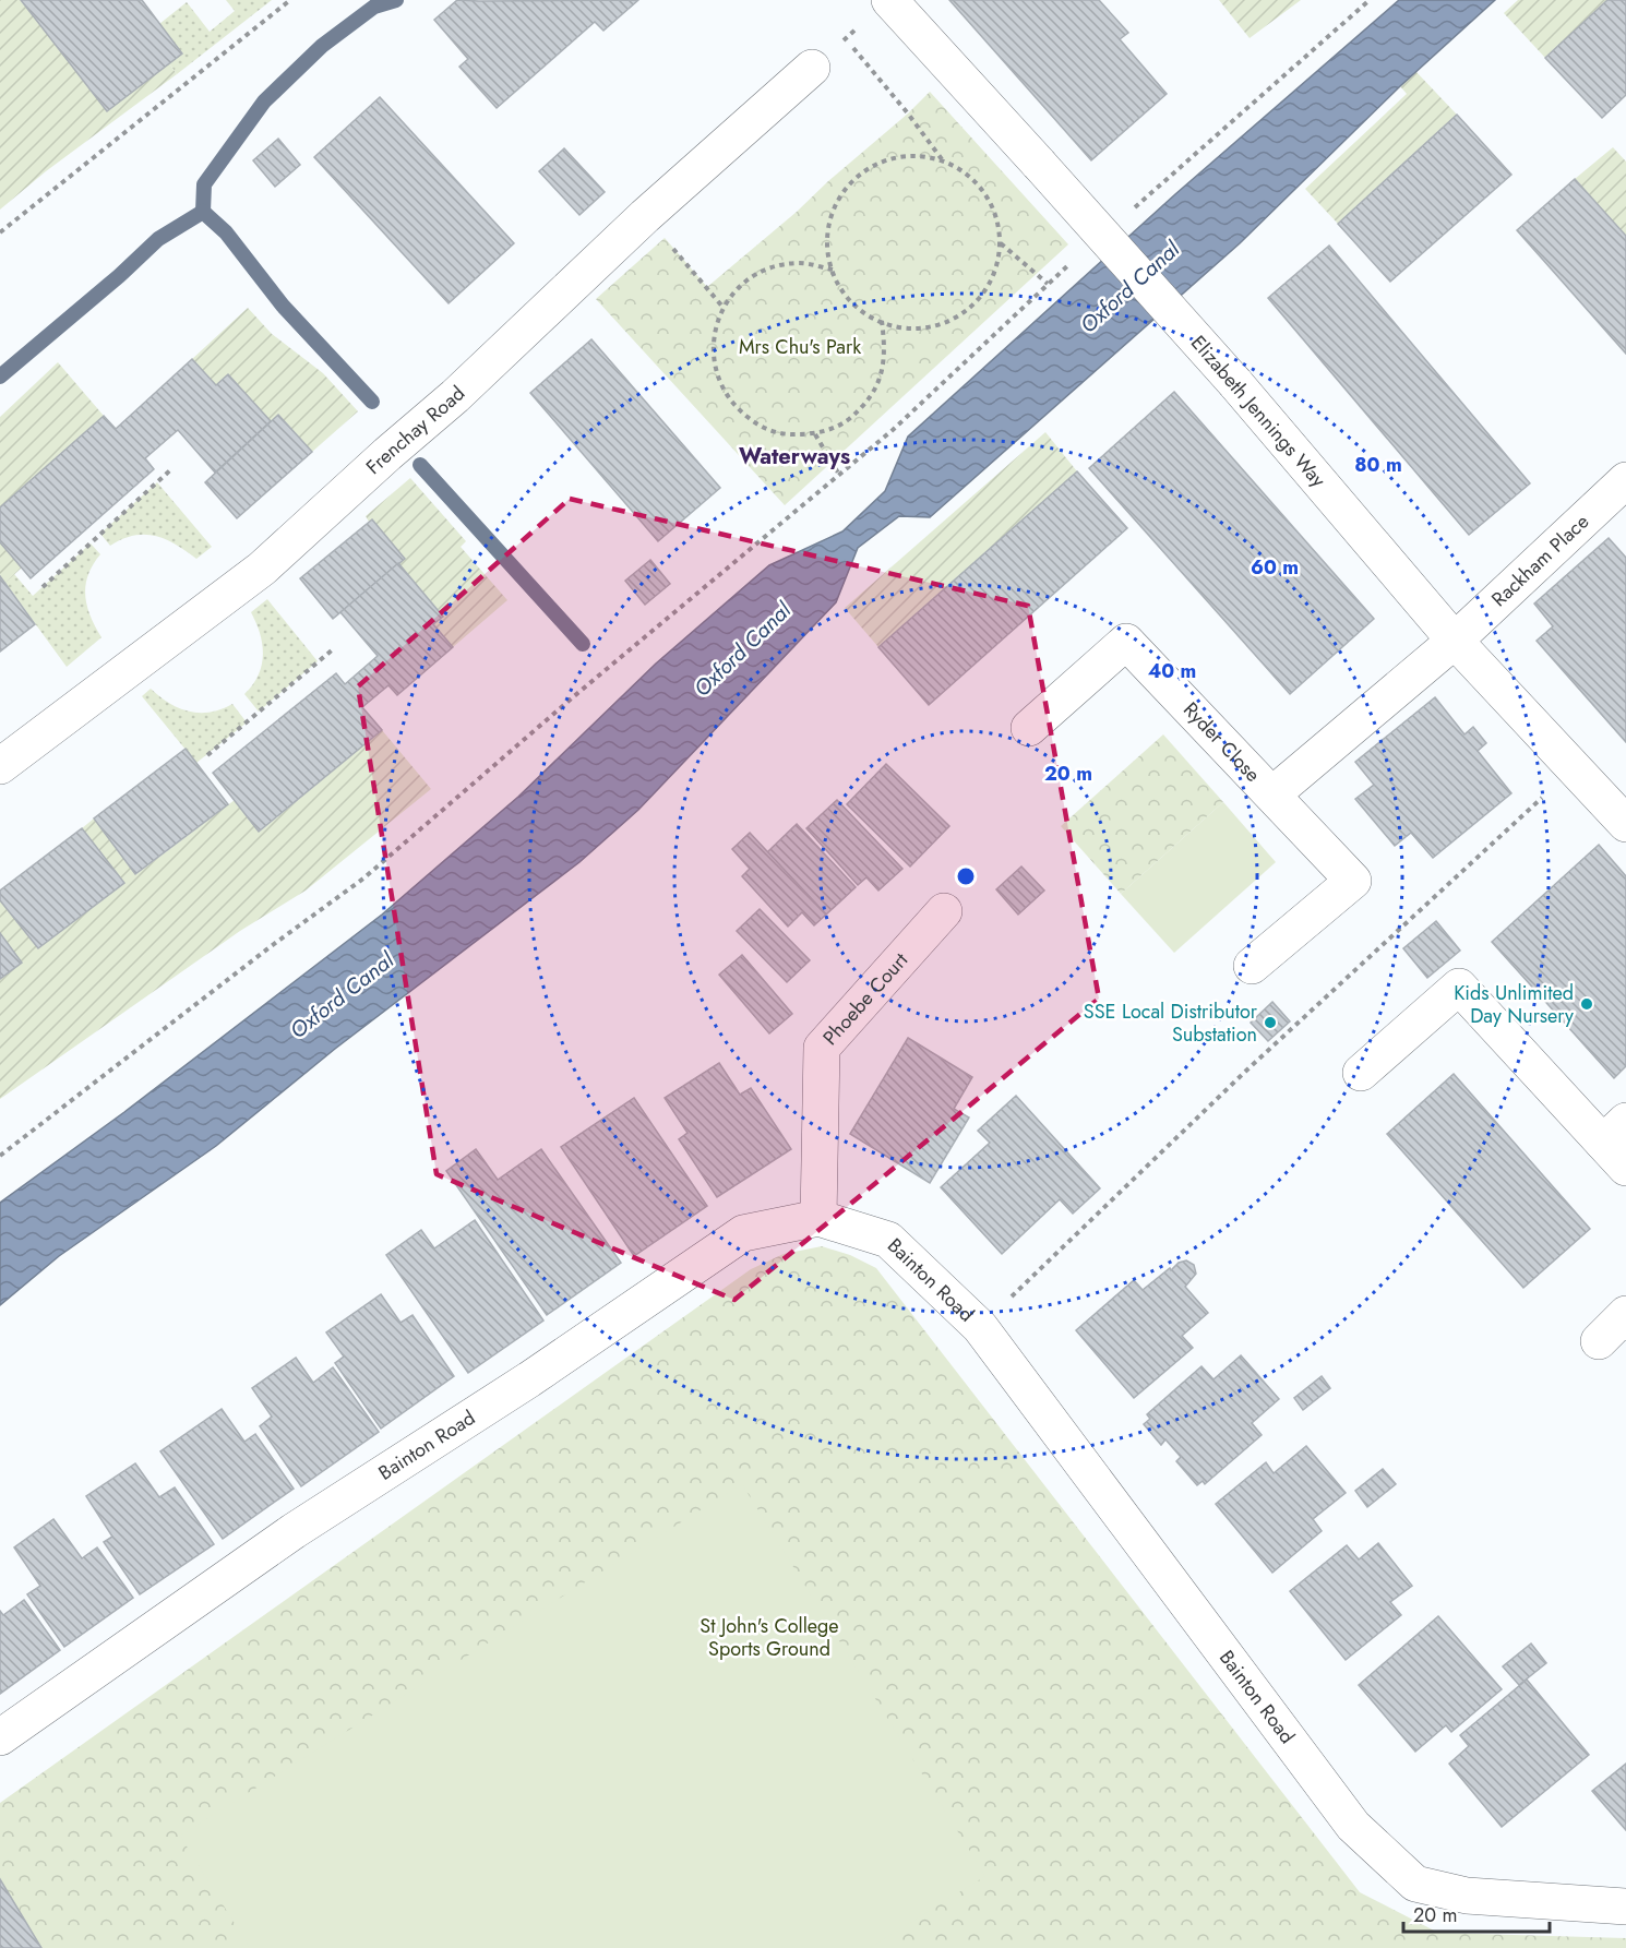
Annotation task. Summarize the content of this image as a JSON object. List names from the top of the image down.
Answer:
{
  "streets": {
    "street": [
      "Elizabeth Jennings Way",
      "Frenchay Road",
      "Rackham Place",
      "Ryder Close",
      "Phoebe Court",
      "Bainton Road"
    ]
  },
  "crossings": [
    ["Elizabeth Jennings Way", "Rackham Place"],
    ["Elizabeth Jennings Way", "Ryder Close"],
    ["Rackham Place", "Ryder Close"],
    ["Phoebe Court", "Bainton Road"]
  ],
  "districts": ["Waterways"],
  "water": ["Oxford Canal"],
  "parks": ["Mrs Chu's Park", "St John's College Sports Ground"],
  "places": ["Kids Unlimited Day Nursery", "SSE Local Distributor Substation"],
  "scale_bar": "20 m",
  "rings": [
    "80 m",
    "60 m",
    "40 m",
    "20 m"
  ]
}
